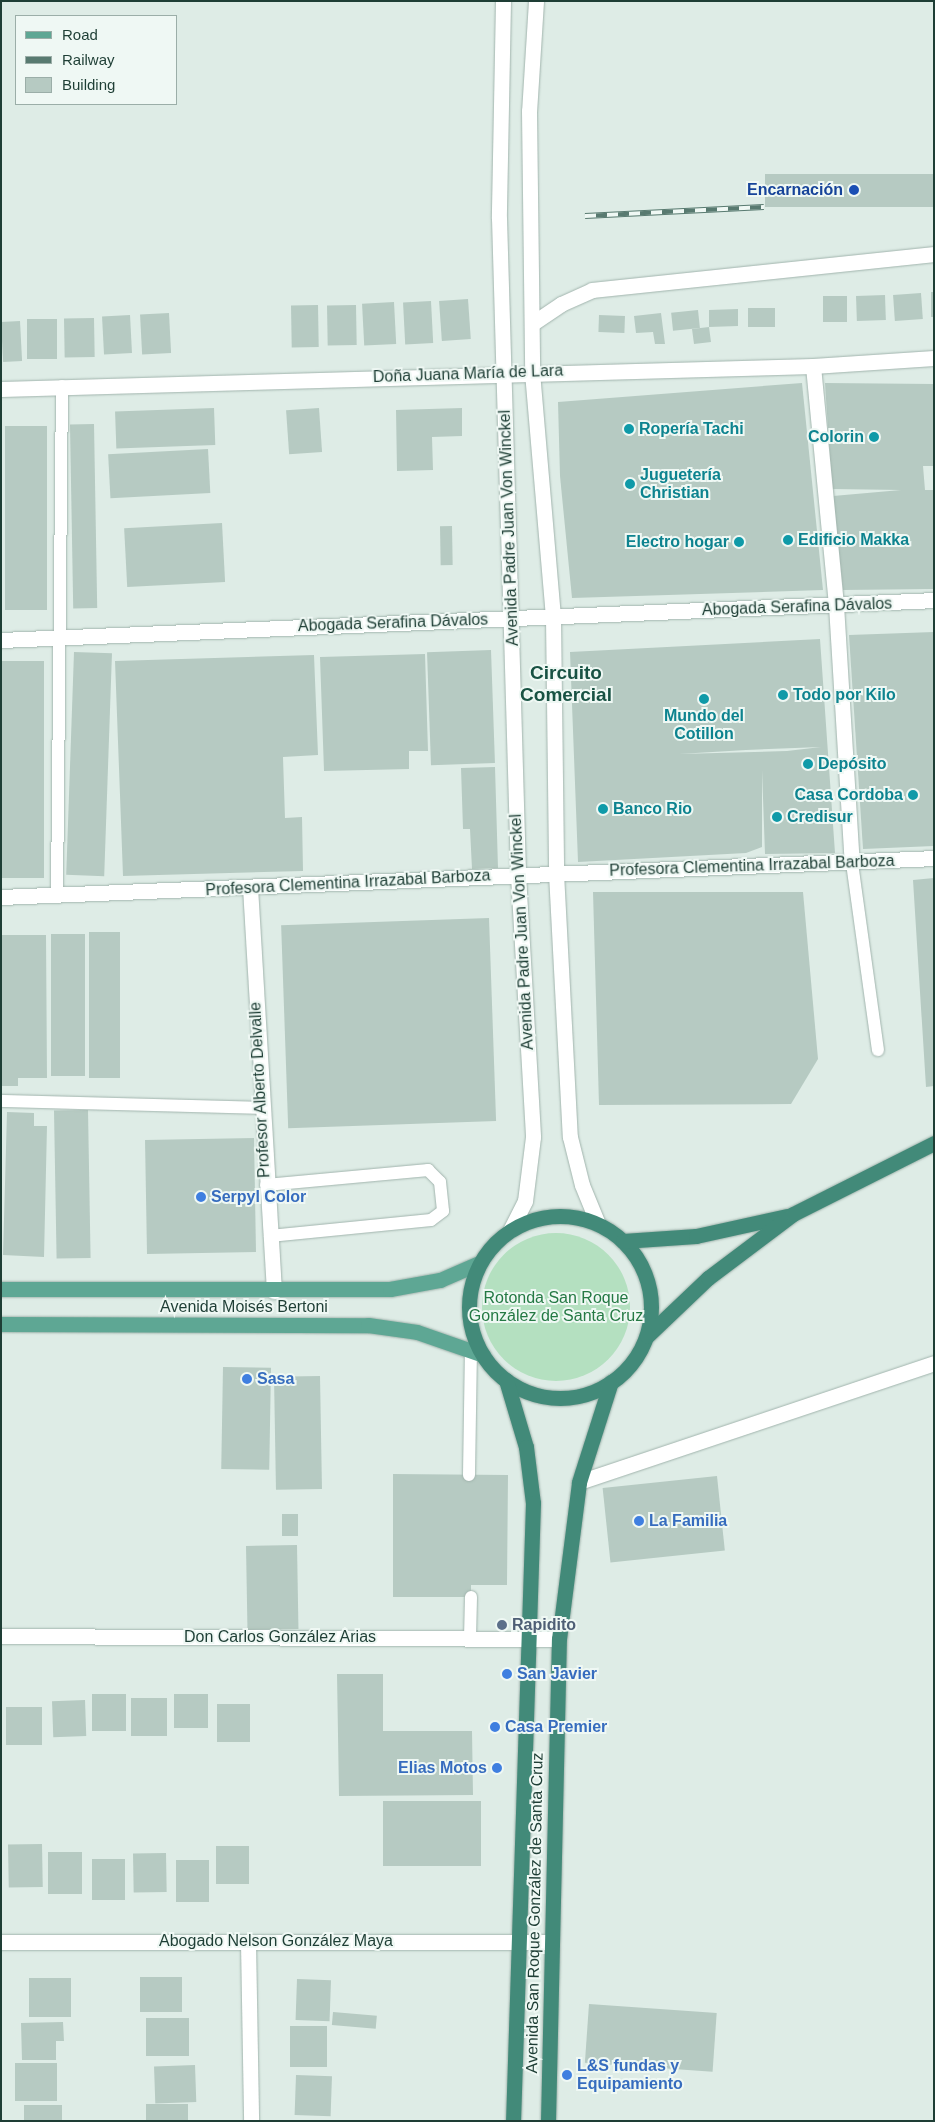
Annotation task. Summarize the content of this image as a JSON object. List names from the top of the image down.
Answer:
{
  "streets": {
    "highway": ["Avenida San Roque González de Santa Cruz"],
    "main road": ["Avenida Moisés Bertoni"],
    "street": [
      "Doña Juana María de Lara",
      "Avenida Padre Juan Von Winckel",
      "Abogada Serafina Dávalos",
      "Profesora Clementina Irrazabal Barboza",
      "Profesor Alberto Delvalle",
      "Don Carlos González Arias",
      "Abogado Nelson González Maya"
    ]
  },
  "crossings": [
    ["Doña Juana María de Lara", "Avenida Padre Juan Von Winckel"],
    ["Avenida Padre Juan Von Winckel", "Abogada Serafina Dávalos"],
    ["Avenida Padre Juan Von Winckel", "Profesora Clementina Irrazabal Barboza"],
    ["Profesora Clementina Irrazabal Barboza", "Profesor Alberto Delvalle"],
    ["Profesor Alberto Delvalle", "Avenida Moisés Bertoni"],
    ["Don Carlos González Arias", "Avenida San Roque González de Santa Cruz"],
    ["Avenida San Roque González de Santa Cruz", "Abogado Nelson González Maya"]
  ],
  "districts": ["Circuito Comercial"],
  "parks": ["Rotonda San Roque González de Santa Cruz"],
  "places": [
    "Encarnación",
    "Ropería Tachi",
    "Colorin",
    "Juguetería Christian",
    "Edificio Makka",
    "Electro hogar",
    "Todo por Kilo",
    "Mundo del Cotillon",
    "Depósito",
    "Casa Cordoba",
    "Banco Rio",
    "Credisur",
    "Serpyl Color",
    "Sasa",
    "La Familia",
    "Rapidito",
    "San Javier",
    "Casa Premier",
    "Elias Motos",
    "L&S fundas y Equipamiento"
  ],
  "legend": ["Road", "Railway", "Building"]
}
